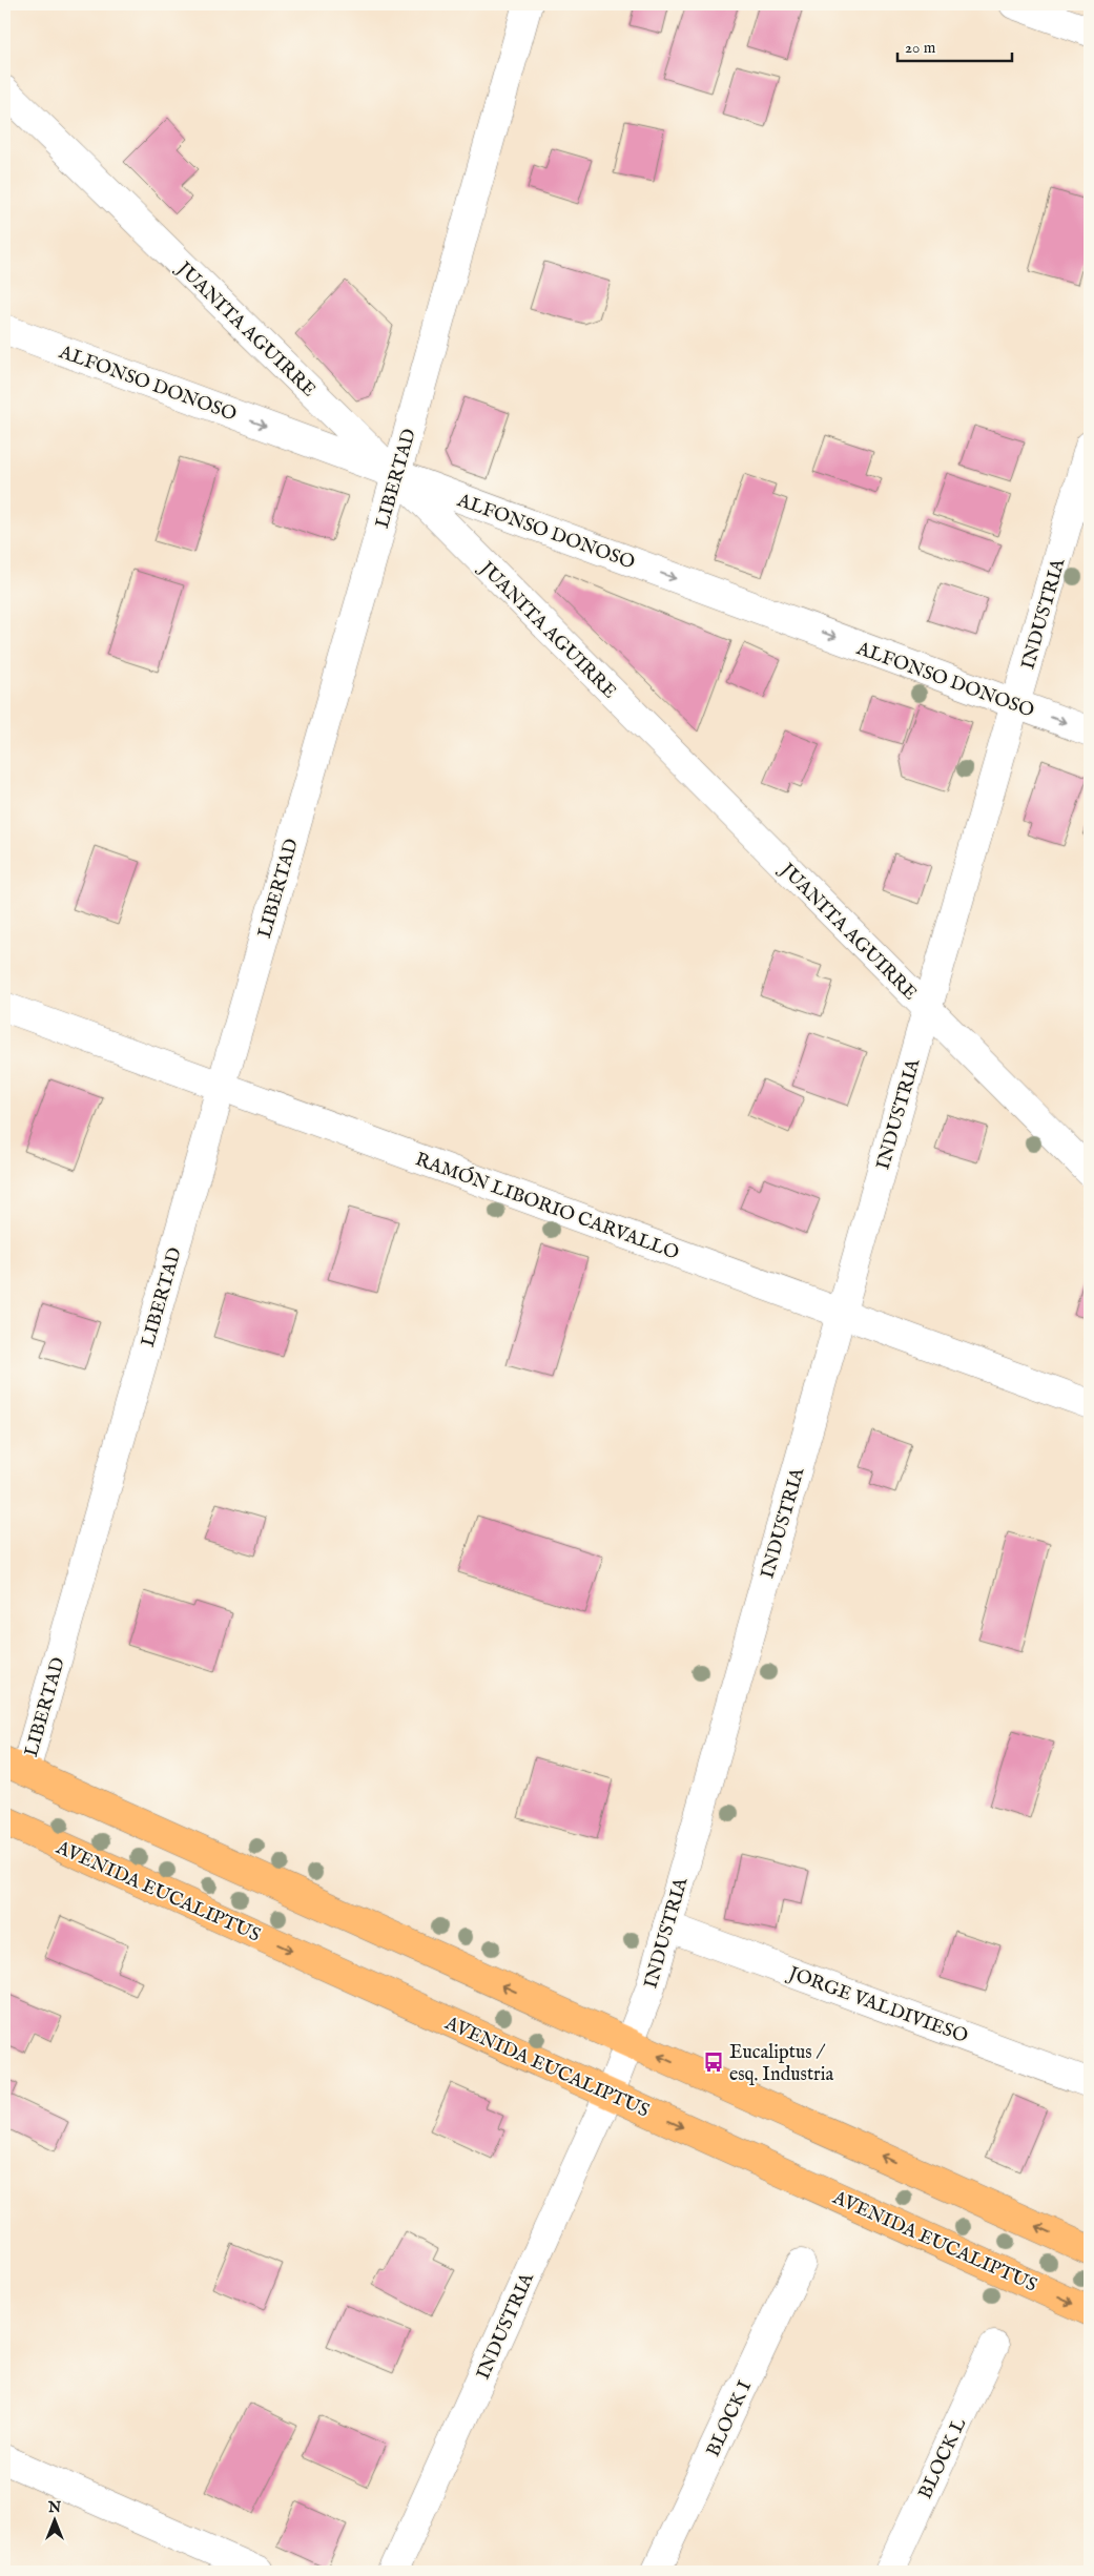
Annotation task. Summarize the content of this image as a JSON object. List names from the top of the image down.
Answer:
{
  "streets": {
    "main road": ["AVENIDA EUCALIPTUS"],
    "street": [
      "JUANITA AGUIRRE",
      "ALFONSO DONOSO",
      "LIBERTAD",
      "INDUSTRIA",
      "RAMÓN LIBORIO CARVALLO",
      "JORGE VALDIVIESO",
      "BLOCK I",
      "BLOCK L"
    ]
  },
  "crossings": [
    ["JUANITA AGUIRRE", "ALFONSO DONOSO"],
    ["JUANITA AGUIRRE", "LIBERTAD"],
    ["JUANITA AGUIRRE", "INDUSTRIA"],
    ["ALFONSO DONOSO", "LIBERTAD"],
    ["ALFONSO DONOSO", "INDUSTRIA"],
    ["LIBERTAD", "RAMÓN LIBORIO CARVALLO"],
    ["INDUSTRIA", "RAMÓN LIBORIO CARVALLO"],
    ["INDUSTRIA", "AVENIDA EUCALIPTUS"],
    ["INDUSTRIA", "JORGE VALDIVIESO"]
  ],
  "one_way": ["ALFONSO DONOSO"],
  "places": {
    "bus stop": ["Eucaliptus / esq. Industria"]
  },
  "scale_bar": "20 m",
  "north": "top"
}
